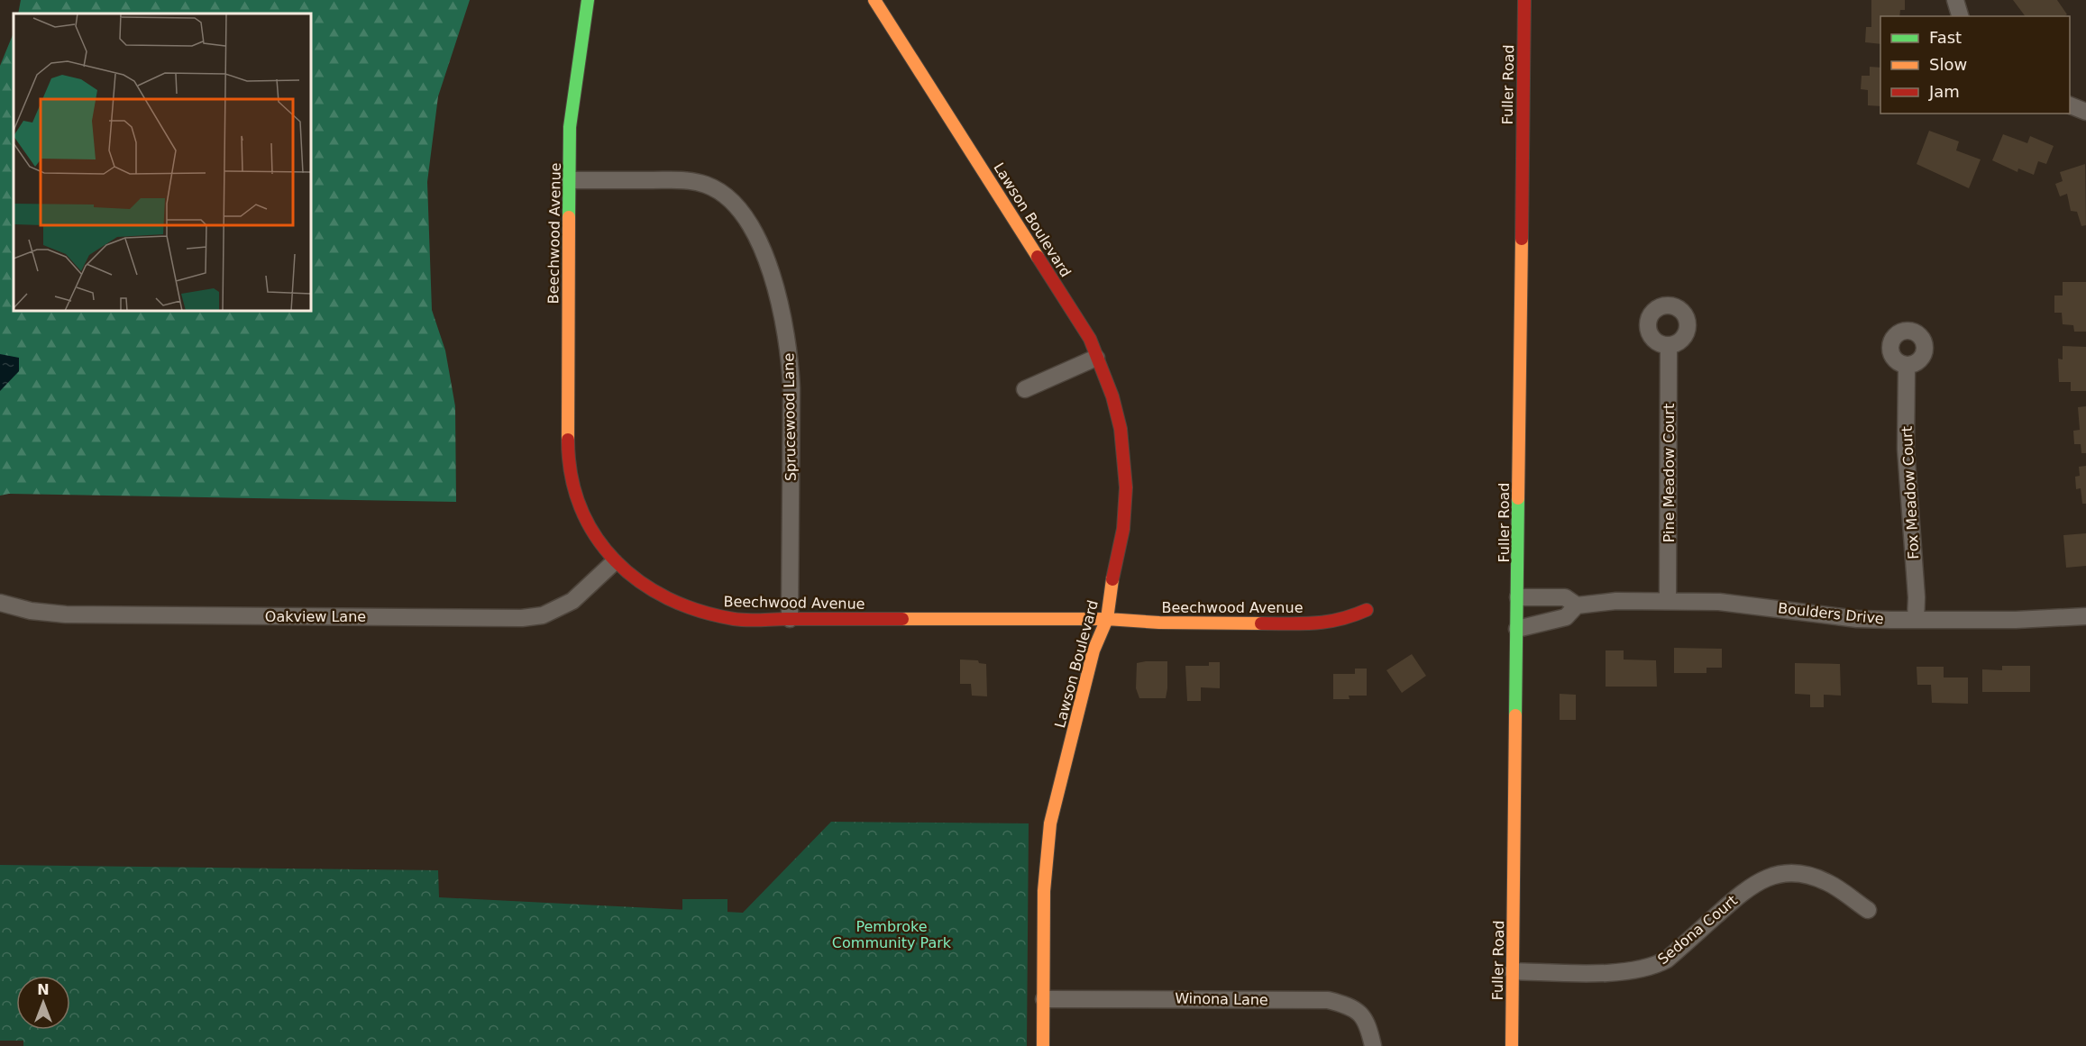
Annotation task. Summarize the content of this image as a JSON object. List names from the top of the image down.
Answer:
{
  "streets": {
    "street": [
      "Fuller Road",
      "Lawson Boulevard",
      "Beechwood Avenue",
      "Sprucewood Lane",
      "Pine Meadow Court",
      "Fox Meadow Court",
      "Boulders Drive",
      "Oakview Lane",
      "Sedona Court",
      "Winona Lane"
    ]
  },
  "crossings": [
    ["Fuller Road", "Boulders Drive"],
    ["Fuller Road", "Sedona Court"],
    ["Lawson Boulevard", "Beechwood Avenue"],
    ["Lawson Boulevard", "Winona Lane"],
    ["Beechwood Avenue", "Sprucewood Lane"],
    ["Beechwood Avenue", "Oakview Lane"],
    ["Pine Meadow Court", "Boulders Drive"],
    ["Fox Meadow Court", "Boulders Drive"]
  ],
  "parks": ["Pembroke Community Park"],
  "legend": ["Fast", "Slow", "Jam"],
  "north": "top"
}
